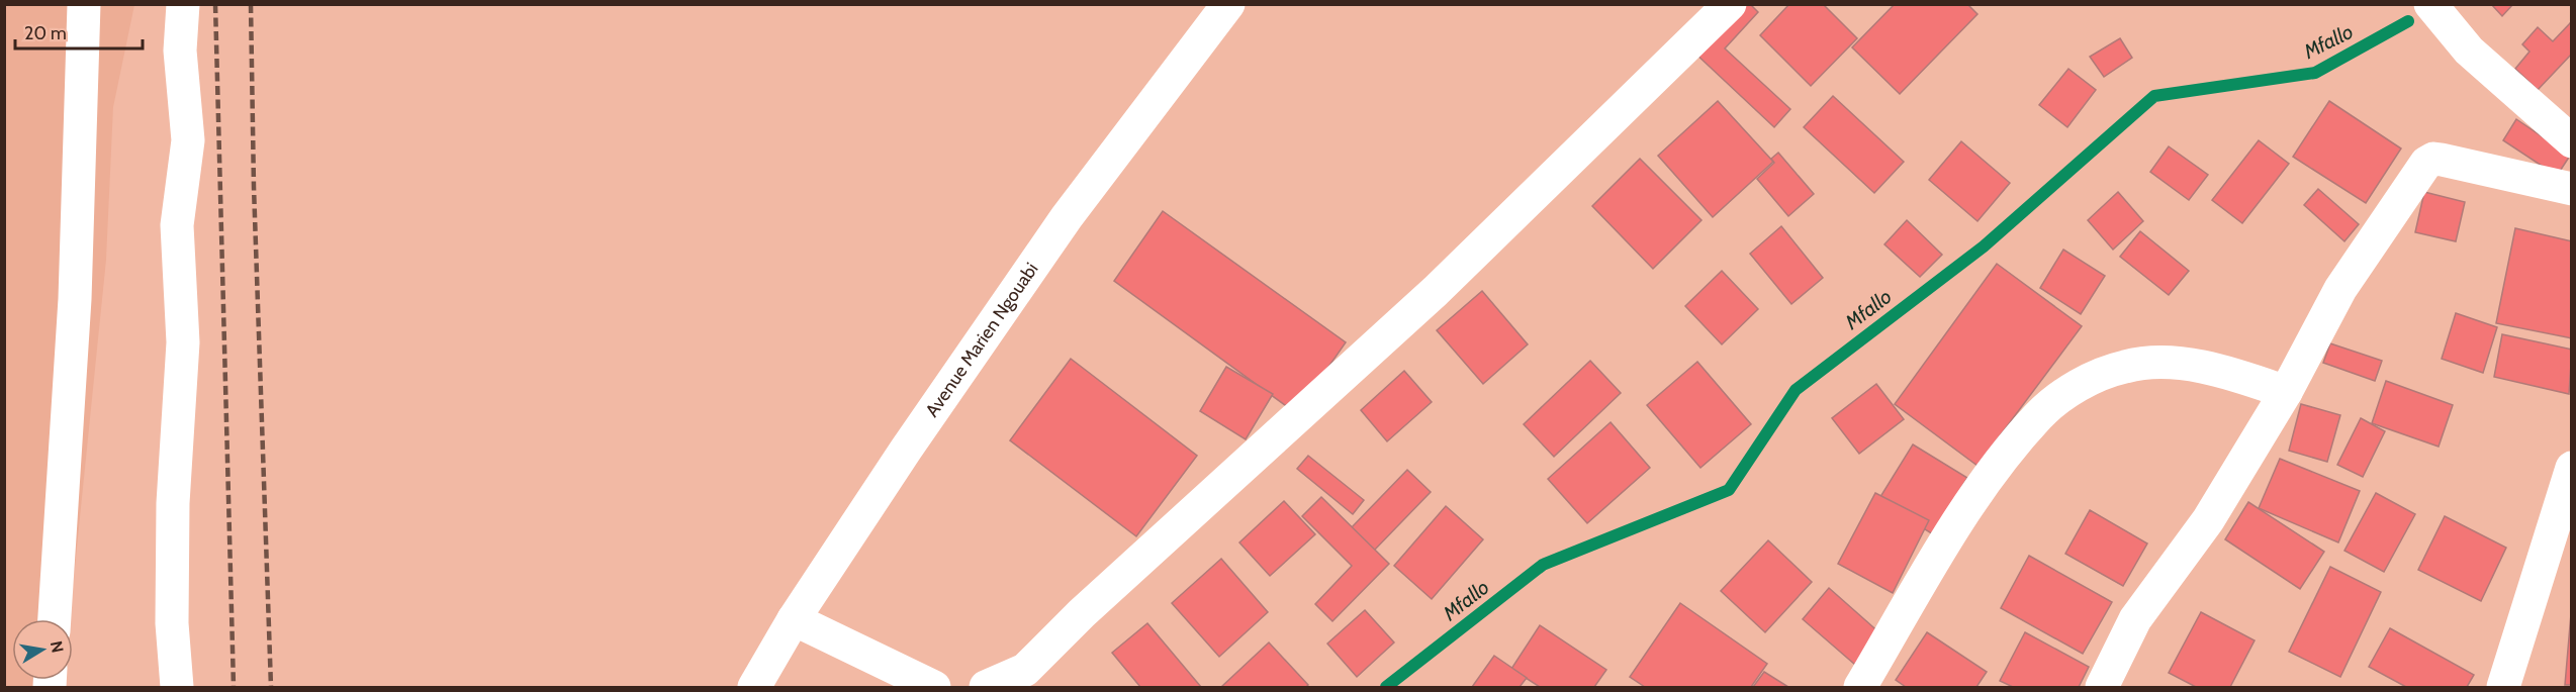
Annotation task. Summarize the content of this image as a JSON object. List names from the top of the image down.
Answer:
{
  "streets": {
    "street": ["Avenue Marien Ngouabi"]
  },
  "water": ["Mfallo"],
  "scale_bar": "20 m",
  "north": "right"
}
